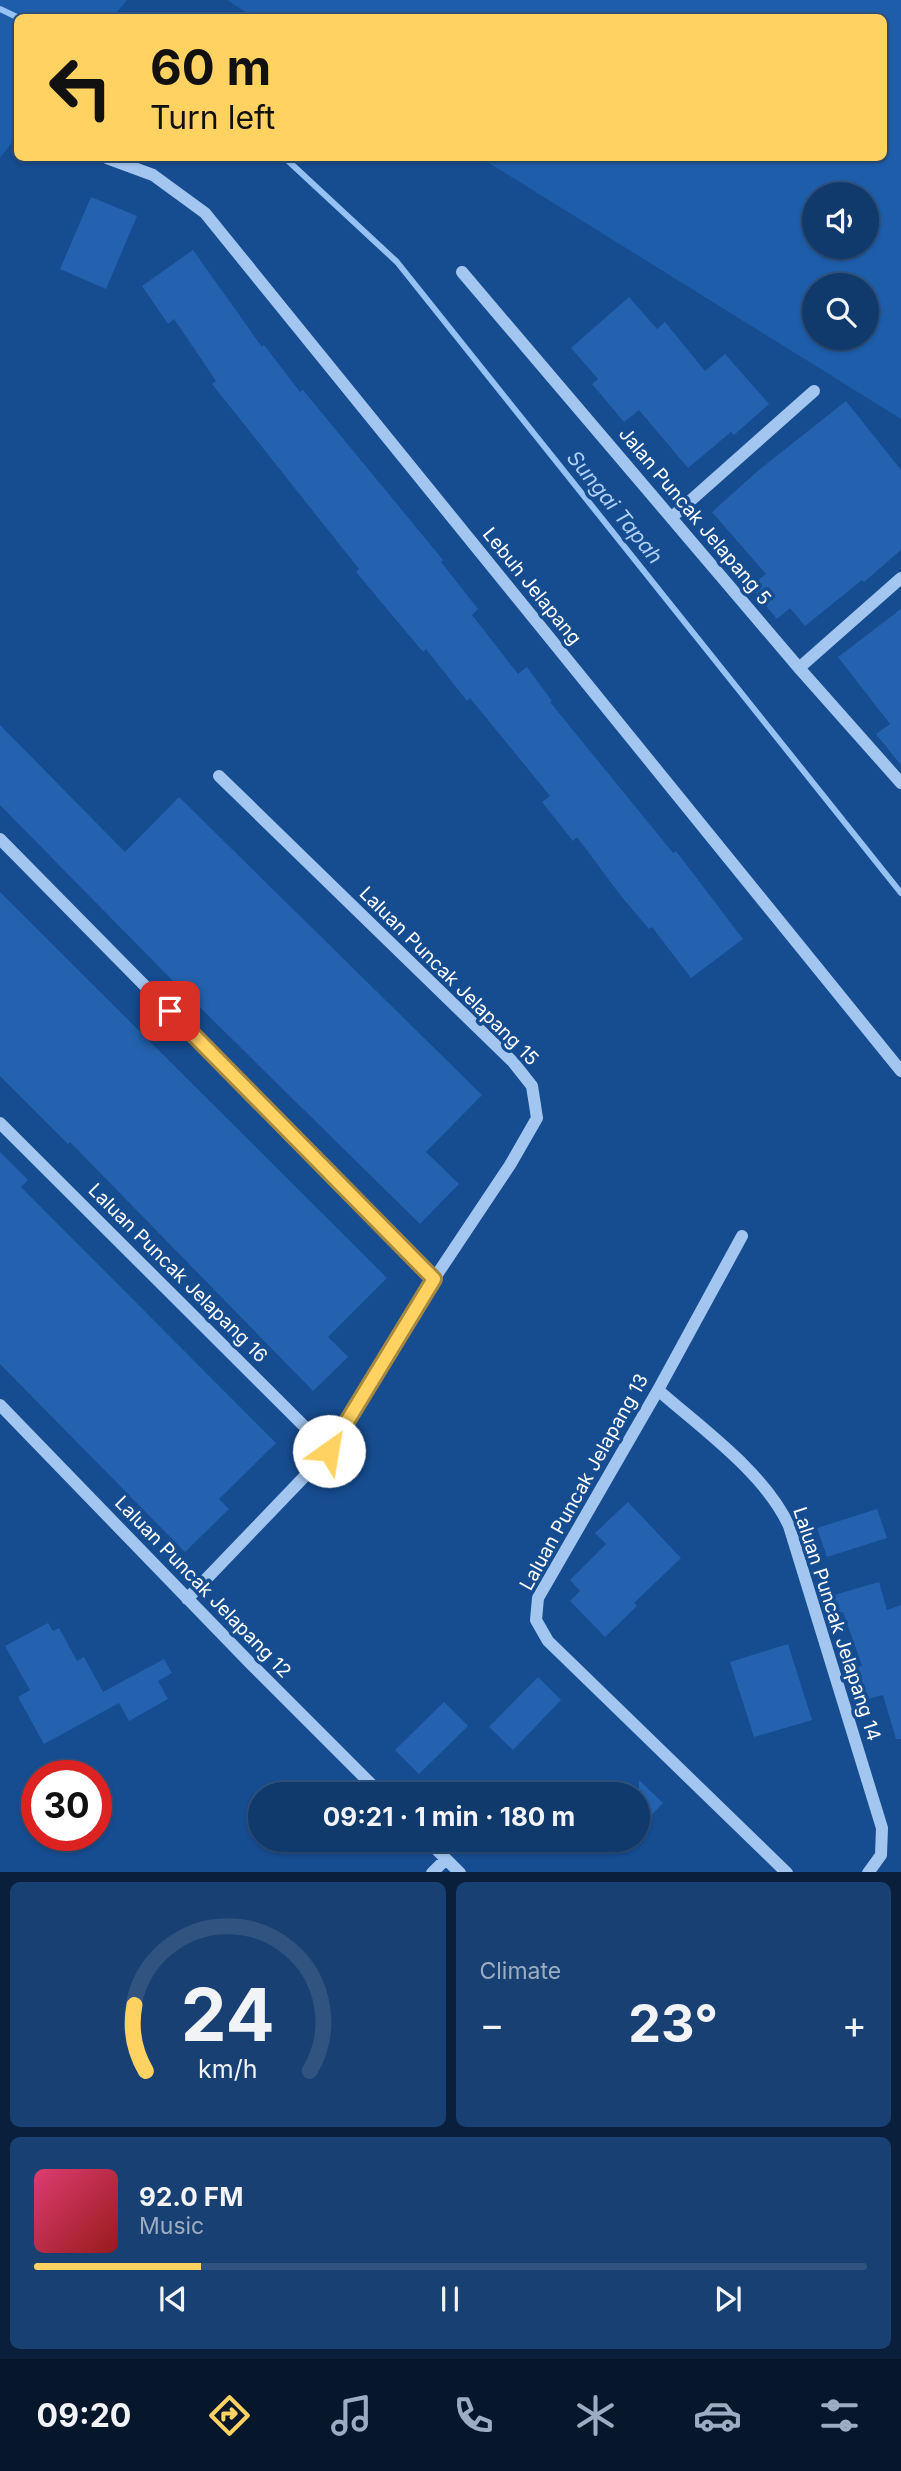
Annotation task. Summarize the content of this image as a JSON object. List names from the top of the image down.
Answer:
{
  "streets": {
    "street": [
      "Jalan Puncak Jelapang 5",
      "Lebuh Jelapang",
      "Laluan Puncak Jelapang 15",
      "Laluan Puncak Jelapang 16",
      "Laluan Puncak Jelapang 13",
      "Laluan Puncak Jelapang 12",
      "Laluan Puncak Jelapang 14"
    ]
  },
  "crossings": [
    ["Laluan Puncak Jelapang 15", "Laluan Puncak Jelapang 16"],
    ["Laluan Puncak Jelapang 15", "Laluan Puncak Jelapang 12"],
    ["Laluan Puncak Jelapang 13", "Laluan Puncak Jelapang 14"]
  ],
  "water": ["Sungai Tapah"],
  "page": {
    "turn": ["60 m", "Turn left"],
    "limit": "30",
    "trip": "09:21 · 1 min · 180 m",
    "tile": "Climate",
    "heat": ["−", "23°", "+"],
    "song": ["92.0 FM", "Music"],
    "tabs": "09:20",
    "gauge": ["24", "km/h"]
  }
}
